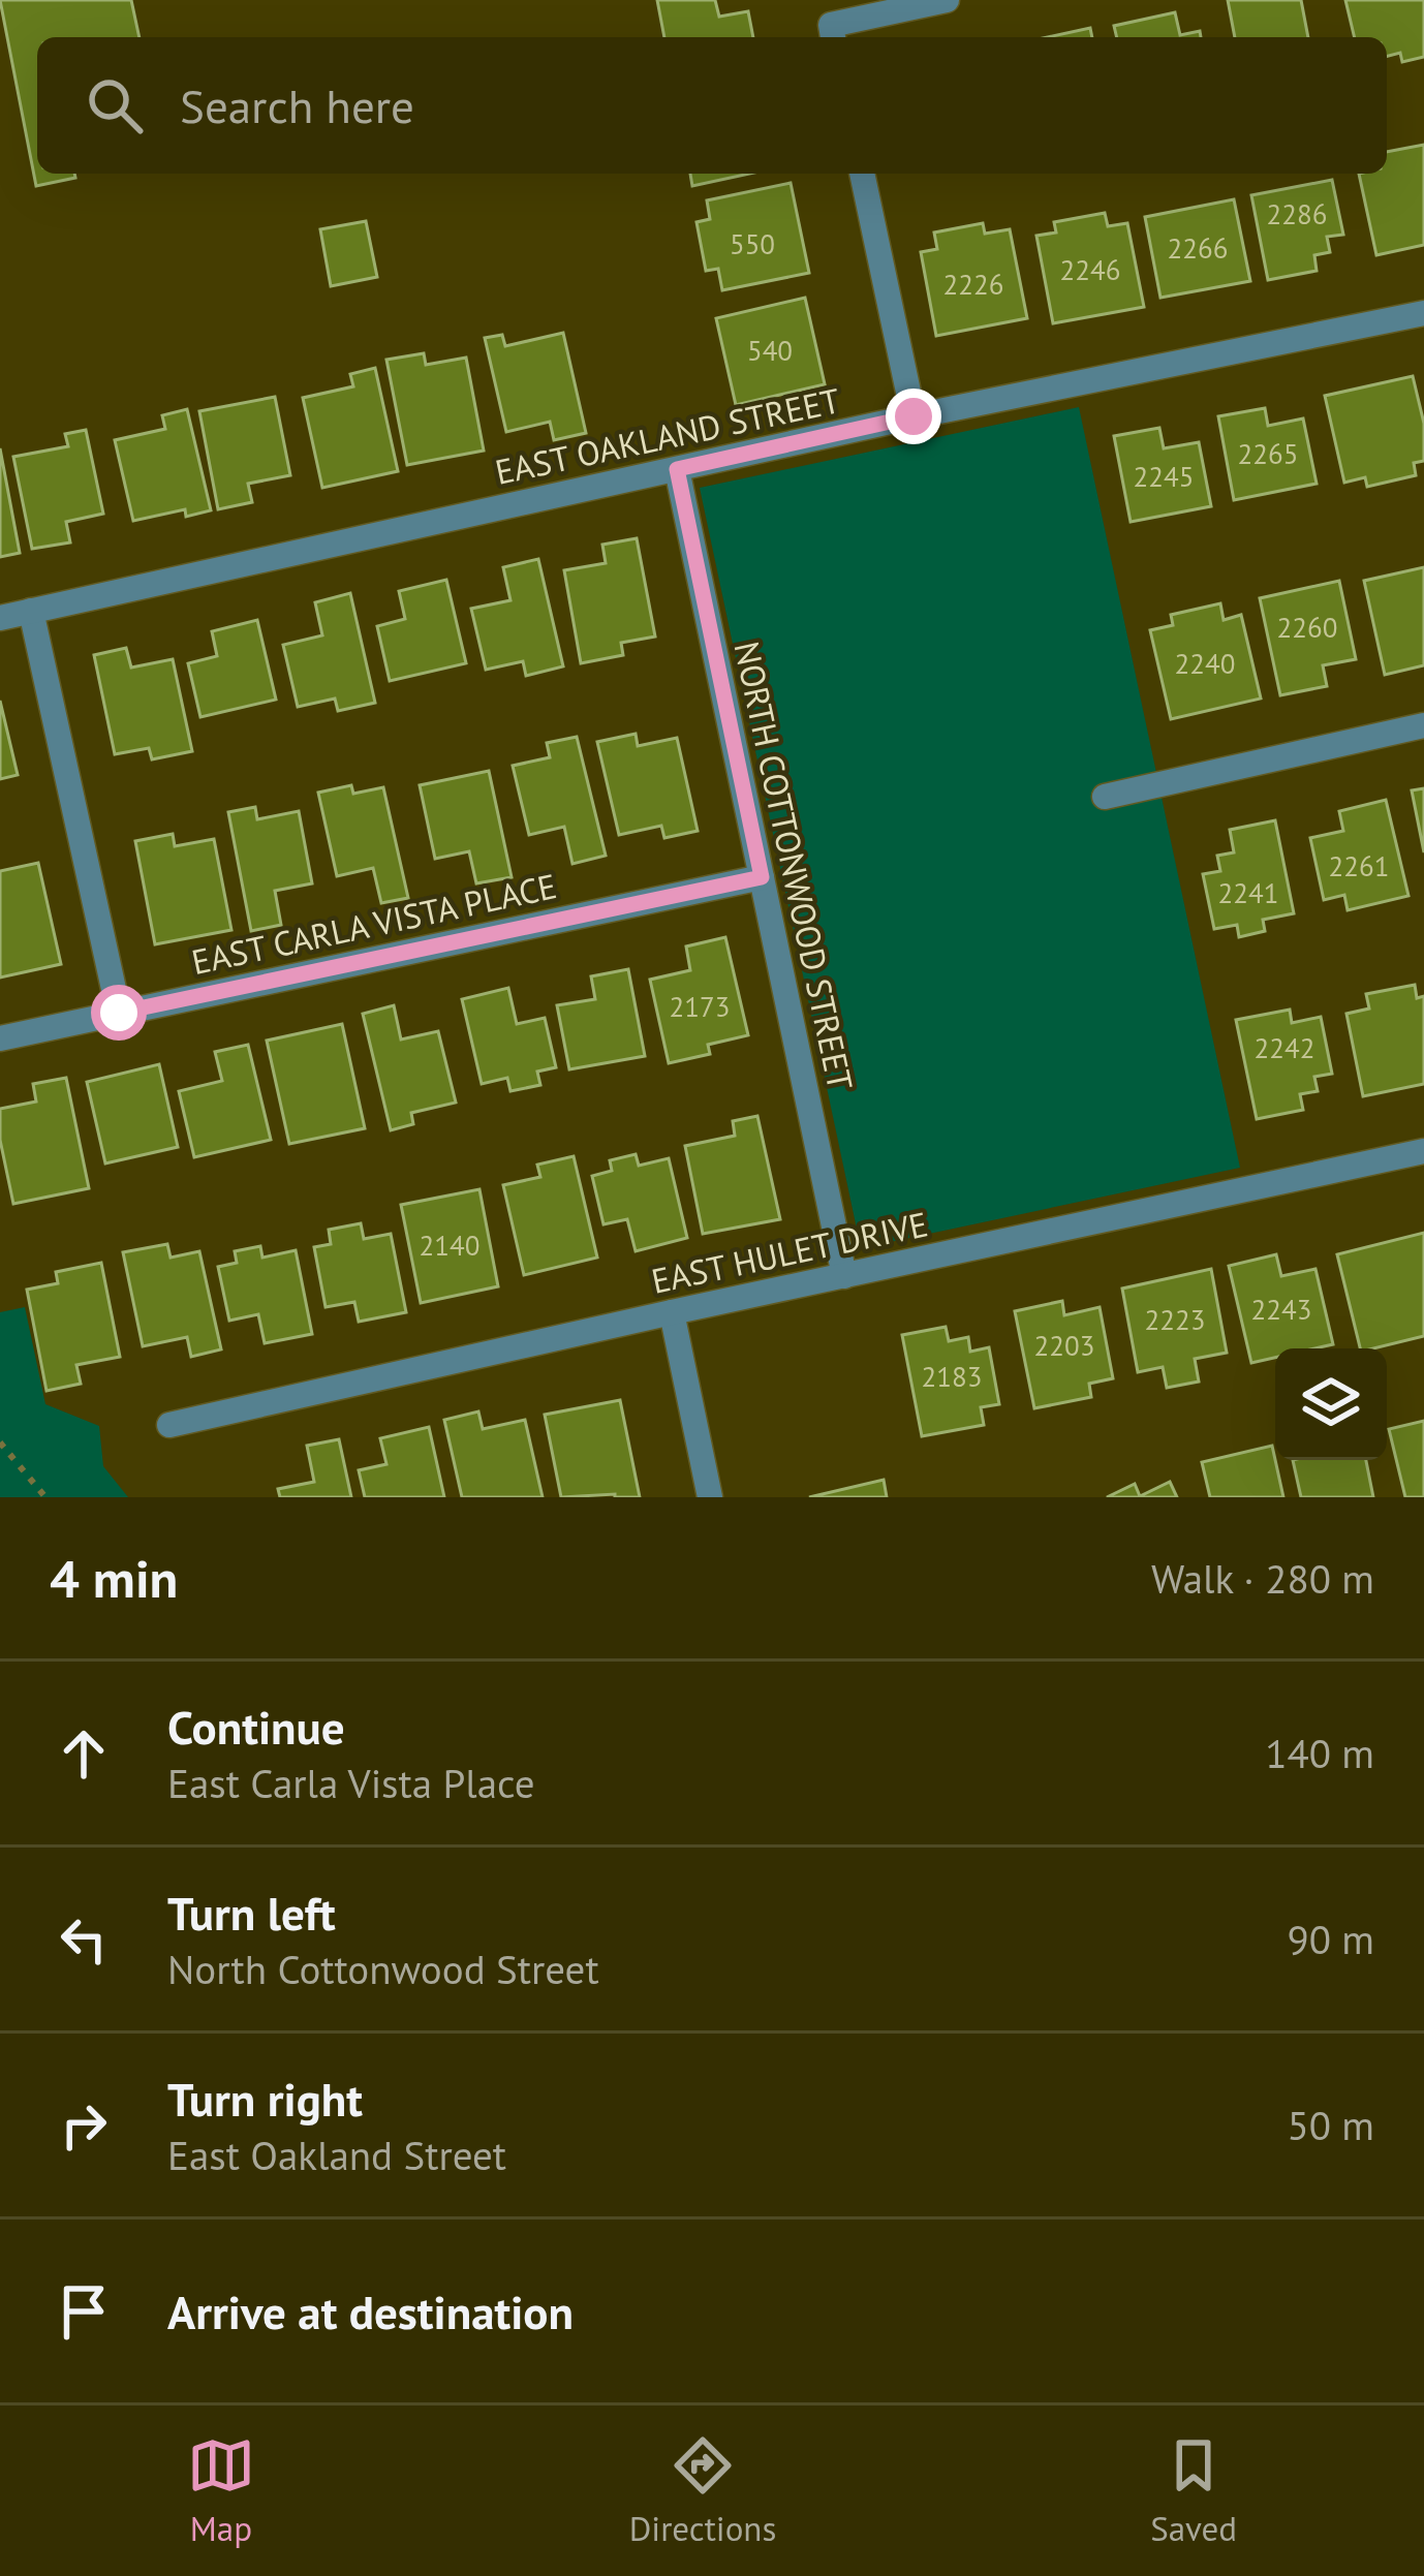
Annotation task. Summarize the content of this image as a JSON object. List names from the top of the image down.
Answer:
{
  "streets": {
    "street": [
      "EAST OAKLAND STREET",
      "NORTH COTTONWOOD STREET",
      "EAST CARLA VISTA PLACE",
      "EAST HULET DRIVE"
    ]
  },
  "crossings": [
    ["EAST OAKLAND STREET", "NORTH COTTONWOOD STREET"],
    ["NORTH COTTONWOOD STREET", "EAST CARLA VISTA PLACE"],
    ["NORTH COTTONWOOD STREET", "EAST HULET DRIVE"]
  ],
  "house_numbers": [
    "2286",
    "550",
    "2266",
    "2246",
    "2226",
    "540",
    "2265",
    "2245",
    "2260",
    "2240",
    "2261",
    "2241",
    "2173",
    "2242",
    "2140",
    "2243",
    "2223",
    "2203",
    "2183"
  ],
  "page": {
    "search": "Search here",
    "heading": ["4 min", "Walk · 280 m"],
    "list": [
      ["Continue", "East Carla Vista Place", "140 m"],
      ["Turn left", "North Cottonwood Street", "90 m"],
      ["Turn right", "East Oakland Street", "50 m"],
      "Arrive at destination"
    ],
    "nav": ["Map", "Directions", "Saved"]
  }
}
